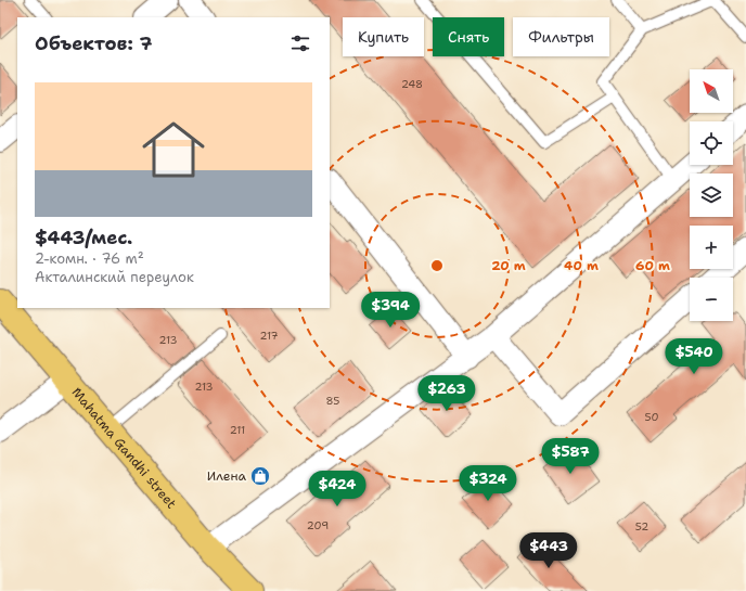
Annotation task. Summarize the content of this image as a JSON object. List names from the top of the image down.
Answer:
{
  "streets": {
    "main road": ["Mahatma Gandhi street"]
  },
  "places": {
    "shop": ["Илена"]
  },
  "house_numbers": [
    "248",
    "217",
    "213",
    "213",
    "85",
    "50",
    "211",
    "209",
    "52"
  ],
  "north": "top left",
  "page": {
    "chip": ["Купить", "Снять", "Фильтры"],
    "heading": "Объектов: 7",
    "map_buttons": ["+", "−"],
    "list": [
      {
        "name": "$443/мес.",
        "note": "2-комн. · 76 m² · Акталинский переулок"
      }
    ],
    "price": [
      "$394",
      "$540",
      "$263",
      "$587",
      "$324",
      "$424",
      "$443"
    ]
  },
  "rings": ["20 m", "40 m", "60 m"]
}
